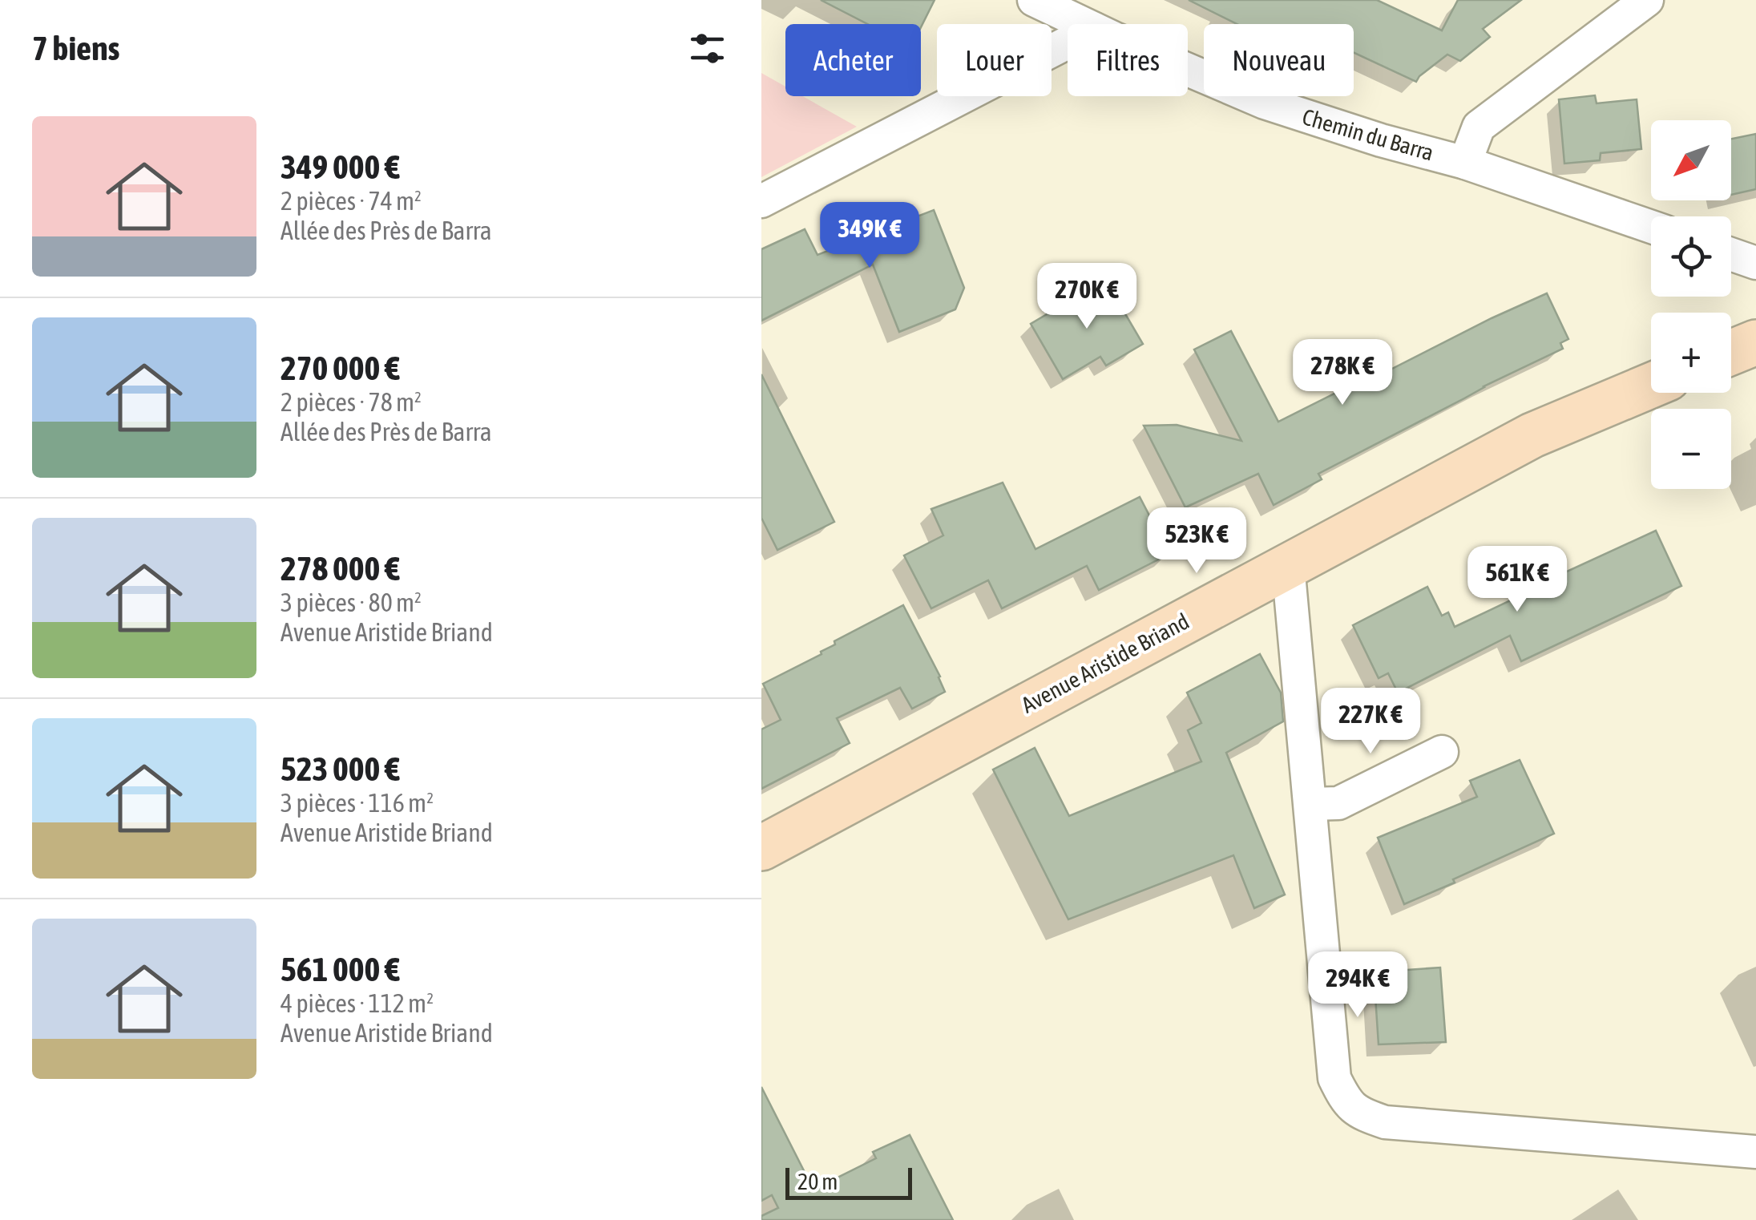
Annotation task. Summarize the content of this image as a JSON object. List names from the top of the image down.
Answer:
{
  "streets": {
    "main road": ["Avenue Aristide Briand"],
    "street": ["Chemin du Barra"]
  },
  "scale_bar": "20 m",
  "north": "bottom left",
  "page": {
    "heading": "7 biens",
    "chip": [
      "Acheter",
      "Louer",
      "Filtres",
      "Nouveau"
    ],
    "list": [
      {
        "name": "349 000 €",
        "note": "2 pièces · 74 m² · Allée des Près de Barra"
      },
      {
        "name": "270 000 €",
        "note": "2 pièces · 78 m² · Allée des Près de Barra"
      },
      {
        "name": "278 000 €",
        "note": "3 pièces · 80 m² · Avenue Aristide Briand"
      },
      {
        "name": "523 000 €",
        "note": "3 pièces · 116 m² · Avenue Aristide Briand"
      },
      {
        "name": "561 000 €",
        "note": "4 pièces · 112 m² · Avenue Aristide Briand"
      }
    ],
    "map_buttons": ["+", "−"],
    "price": [
      "349K €",
      "270K €",
      "278K €",
      "523K €",
      "561K €",
      "227K €",
      "294K €"
    ],
    "scale": "20 m"
  }
}
